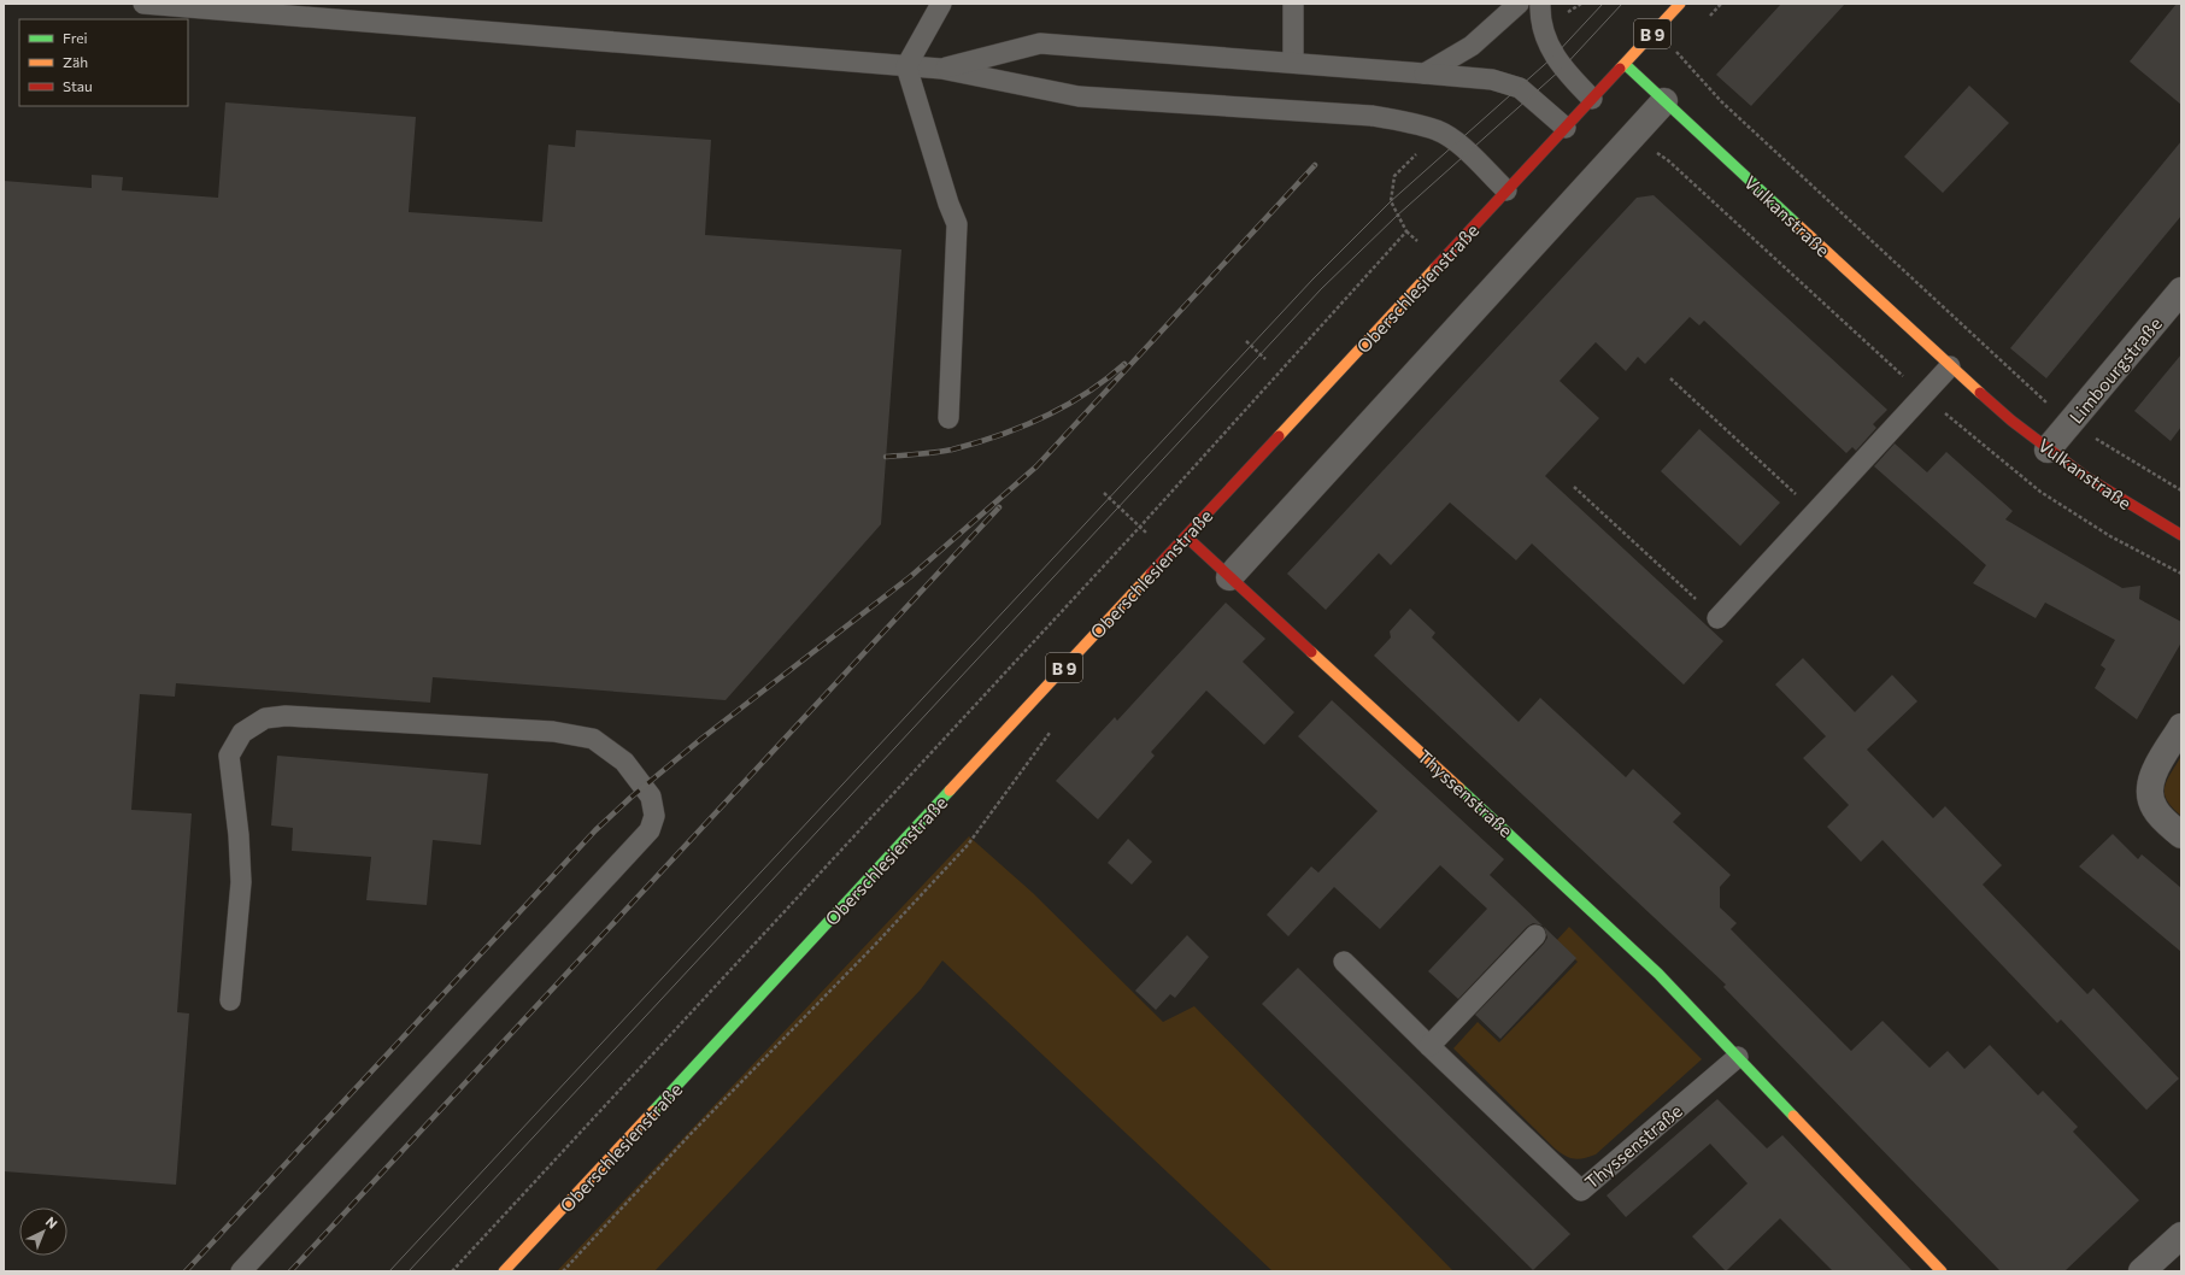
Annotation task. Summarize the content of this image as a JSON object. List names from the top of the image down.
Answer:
{
  "streets": {
    "street": [
      "B 9",
      "Vulkanstraße",
      "Oberschlesienstraße",
      "Limbourgstraße",
      "Thyssenstraße"
    ]
  },
  "crossings": [
    ["Vulkanstraße", "Oberschlesienstraße"],
    ["Vulkanstraße", "Limbourgstraße"],
    ["Oberschlesienstraße", "Thyssenstraße"]
  ],
  "legend": ["Frei", "Zäh", "Stau"],
  "north": "top right"
}
